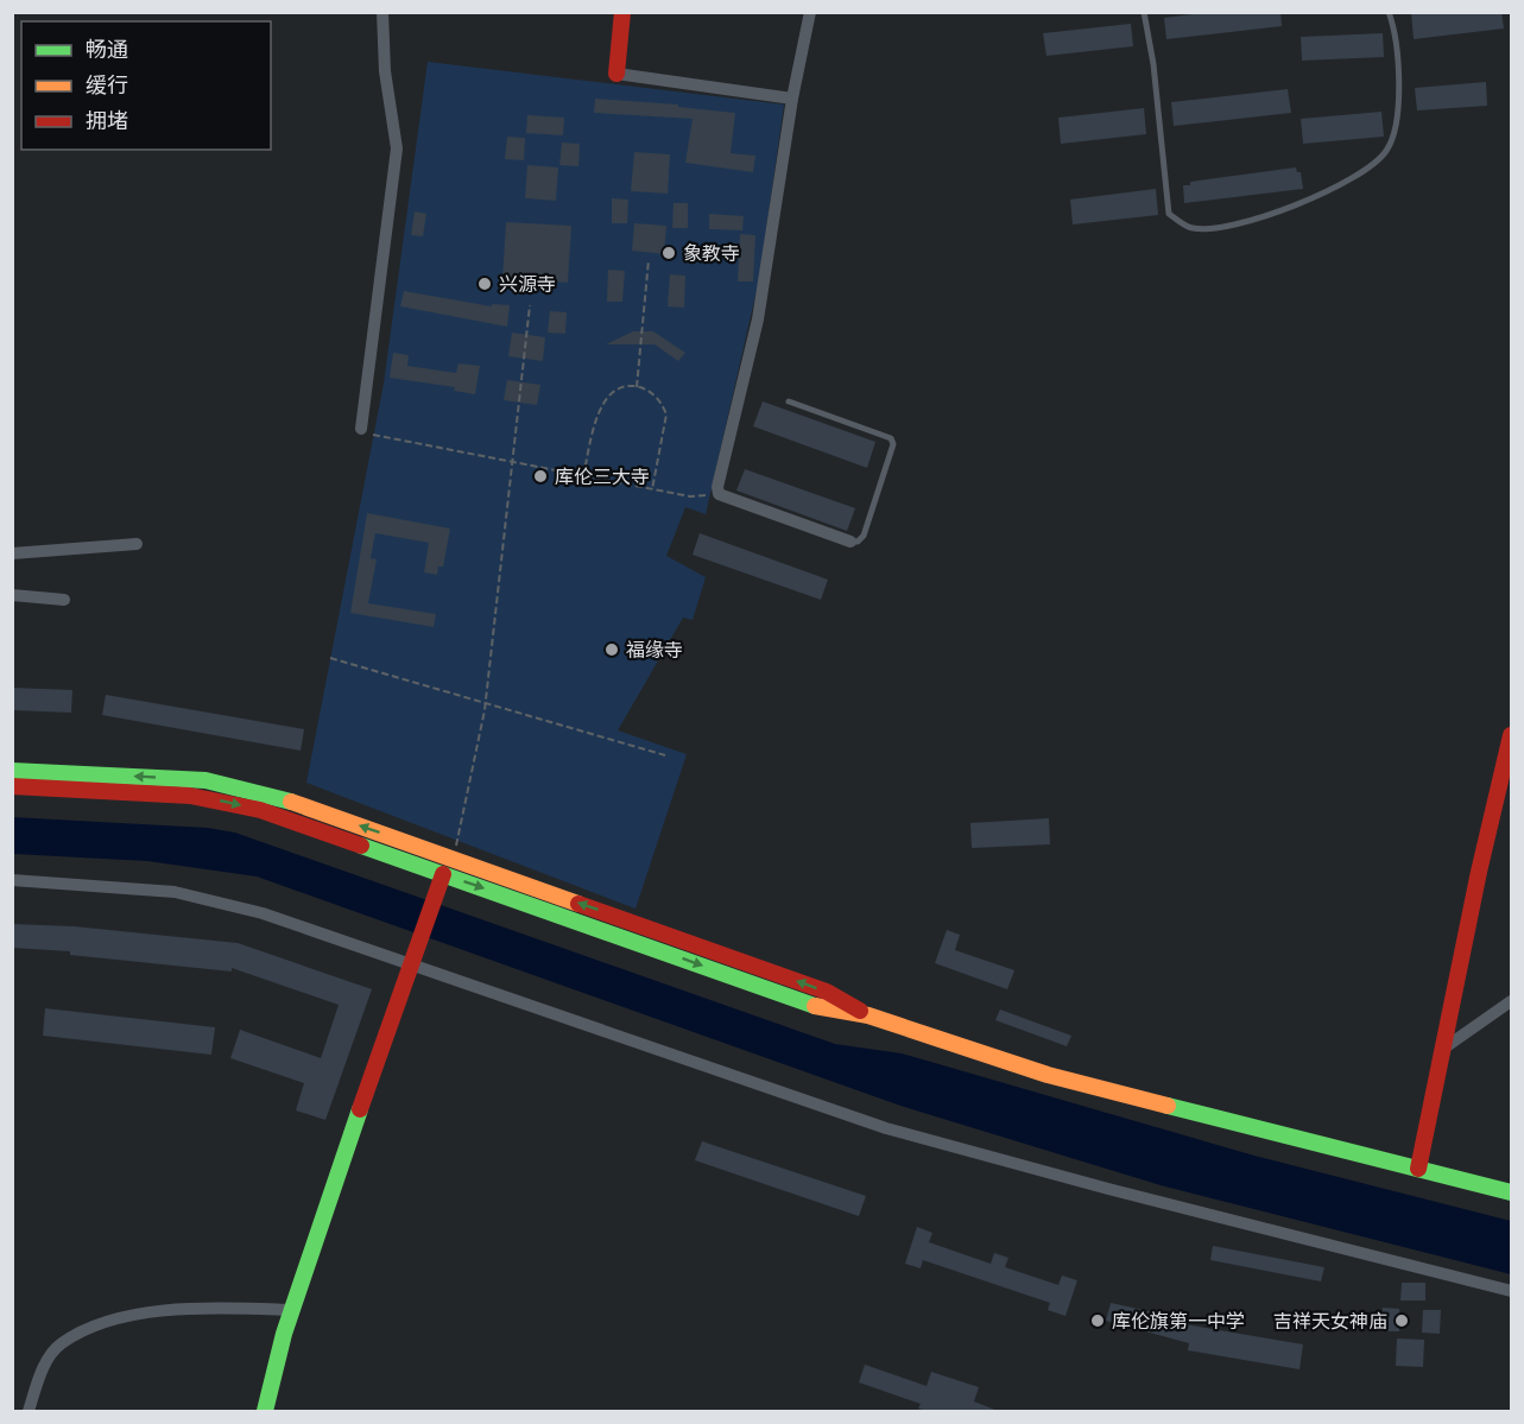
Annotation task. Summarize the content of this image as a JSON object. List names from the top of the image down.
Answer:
{
  "places": [
    "象教寺",
    "兴源寺",
    "库伦三大寺",
    "福缘寺",
    "库伦旗第一中学",
    "吉祥天女神庙"
  ],
  "legend": ["畅通", "缓行", "拥堵"]
}
